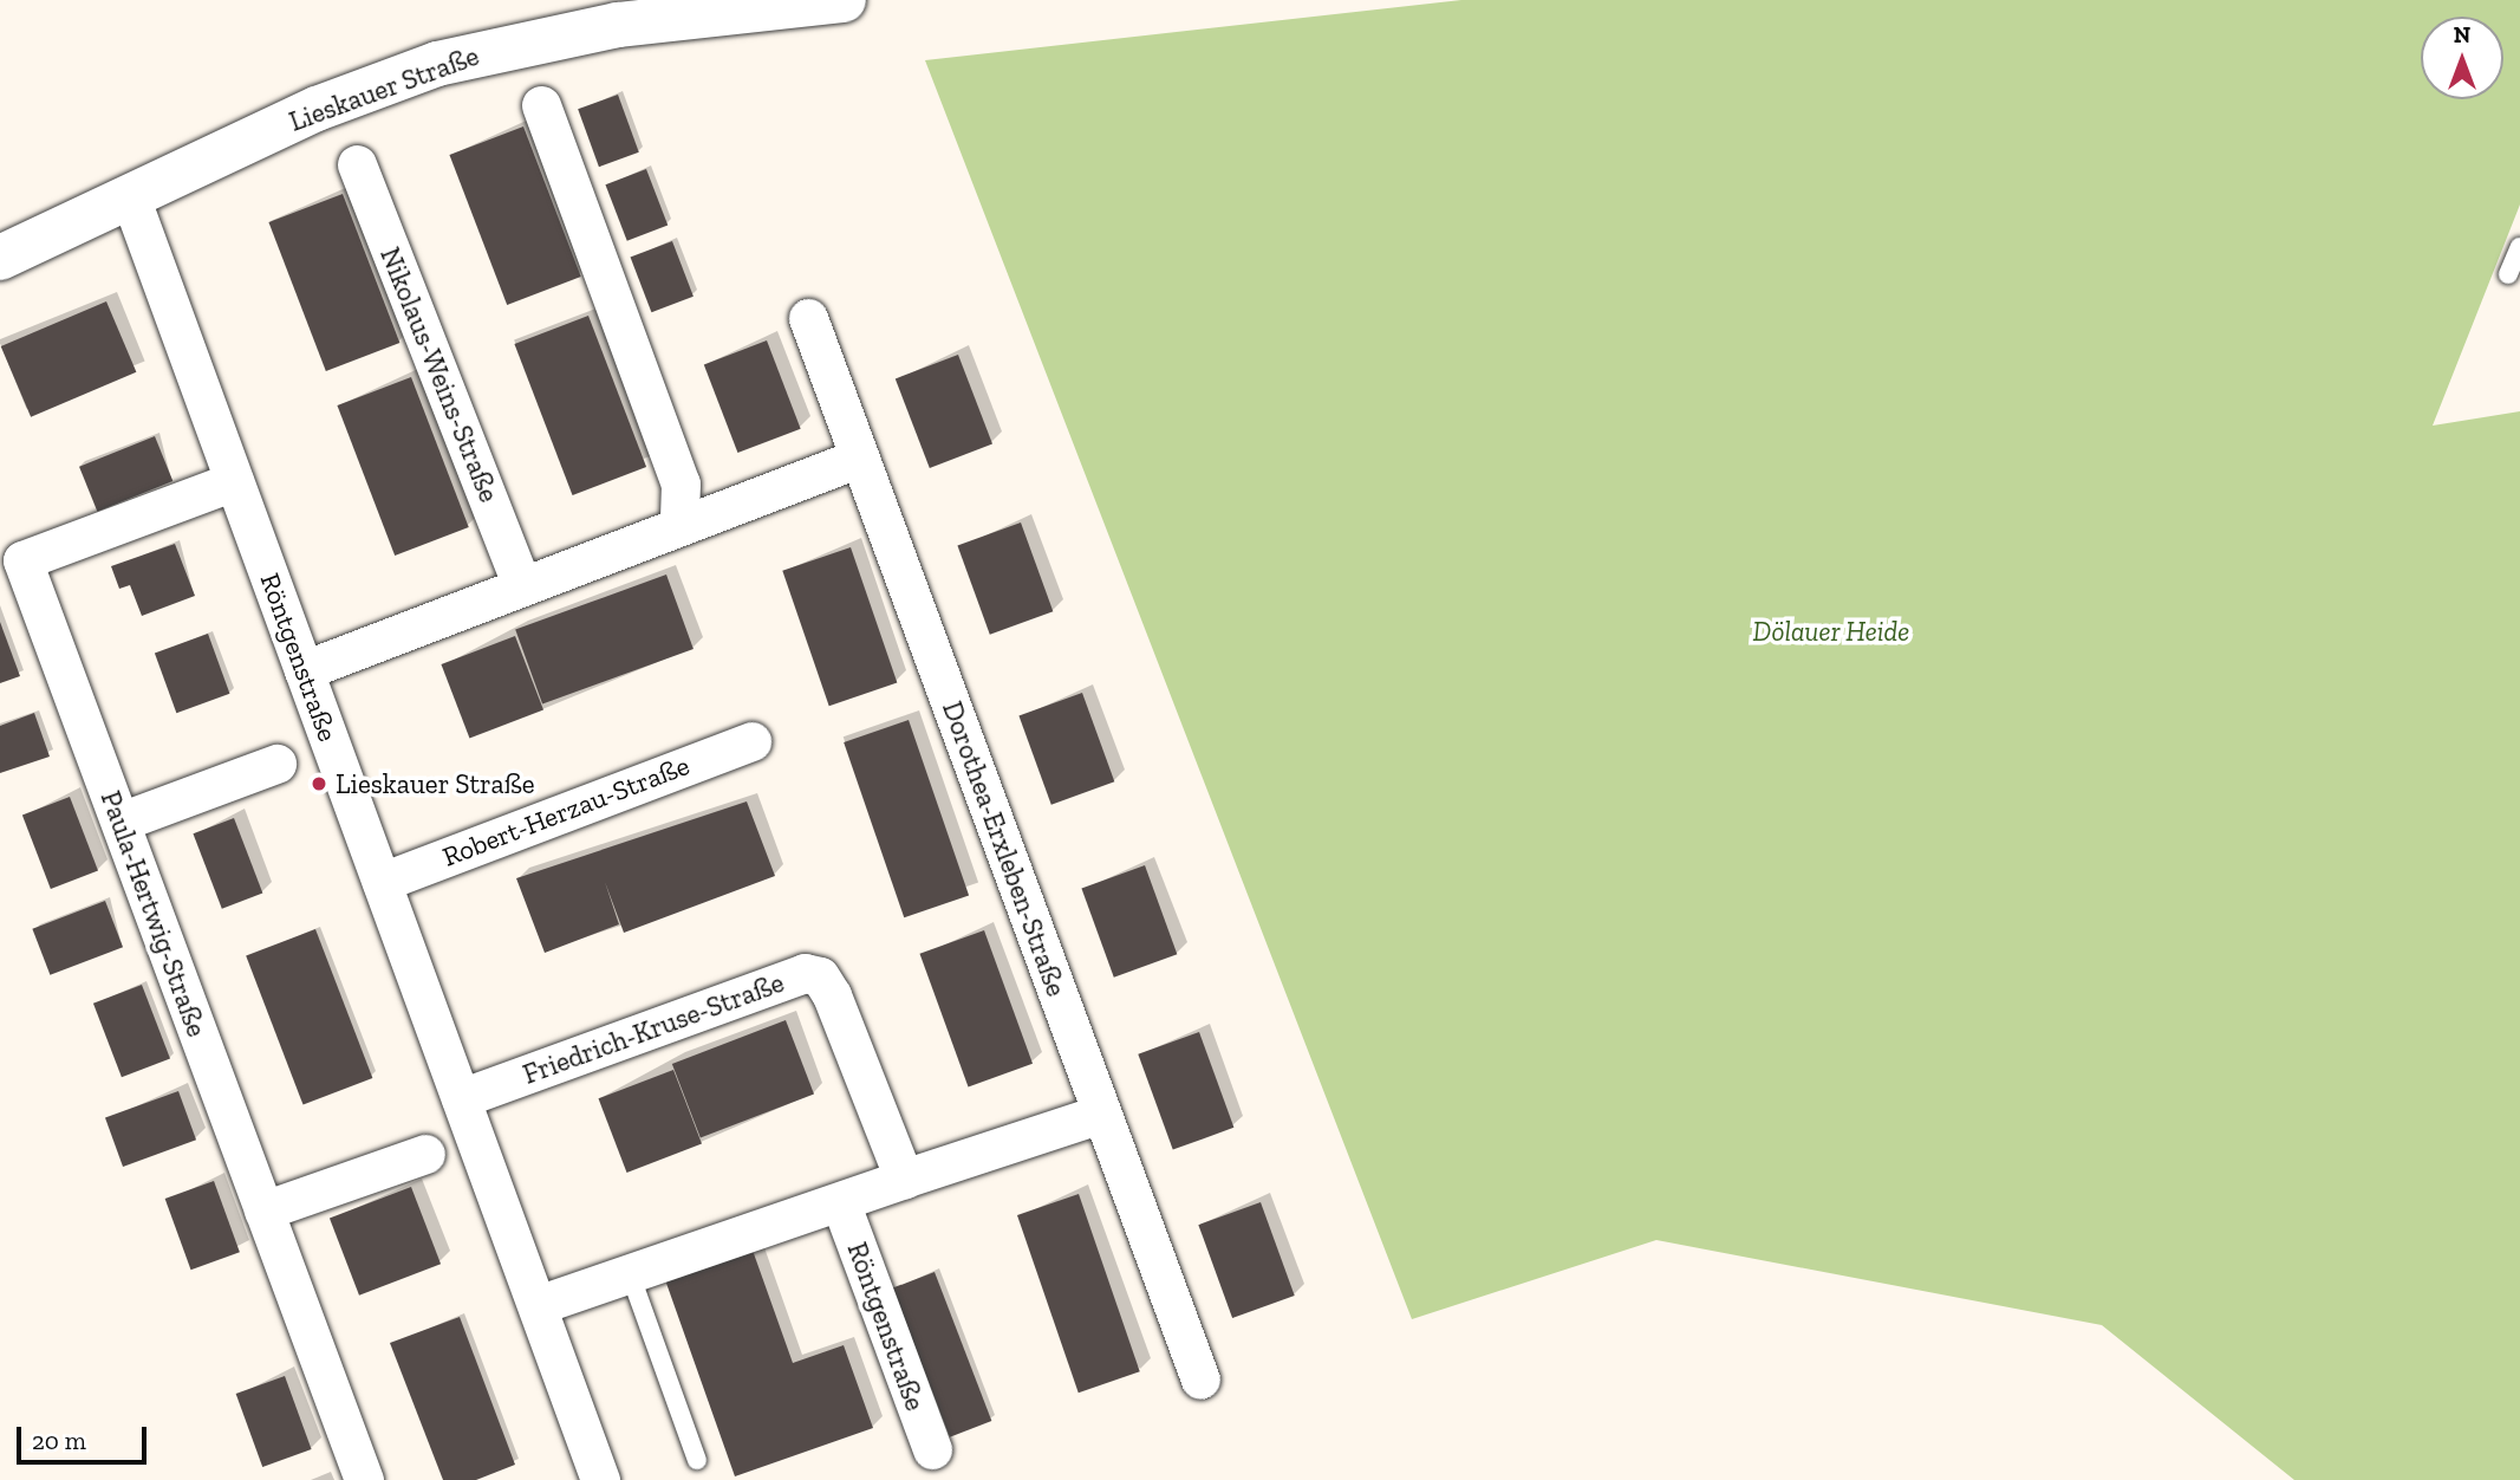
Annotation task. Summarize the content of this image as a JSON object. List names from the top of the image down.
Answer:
{
  "streets": {
    "street": [
      "Lieskauer Straße",
      "Nikolaus-Weins-Straße",
      "Röntgenstraße",
      "Robert-Herzau-Straße",
      "Dorothea-Erxleben-Straße",
      "Paula-Hertwig-Straße",
      "Friedrich-Kruse-Straße"
    ]
  },
  "crossings": [
    ["Lieskauer Straße", "Röntgenstraße"],
    ["Röntgenstraße", "Robert-Herzau-Straße"],
    ["Röntgenstraße", "Paula-Hertwig-Straße"],
    ["Röntgenstraße", "Friedrich-Kruse-Straße"]
  ],
  "parks": ["Dölauer Heide"],
  "places": ["Lieskauer Straße"],
  "scale_bar": "20 m",
  "north": "top"
}
